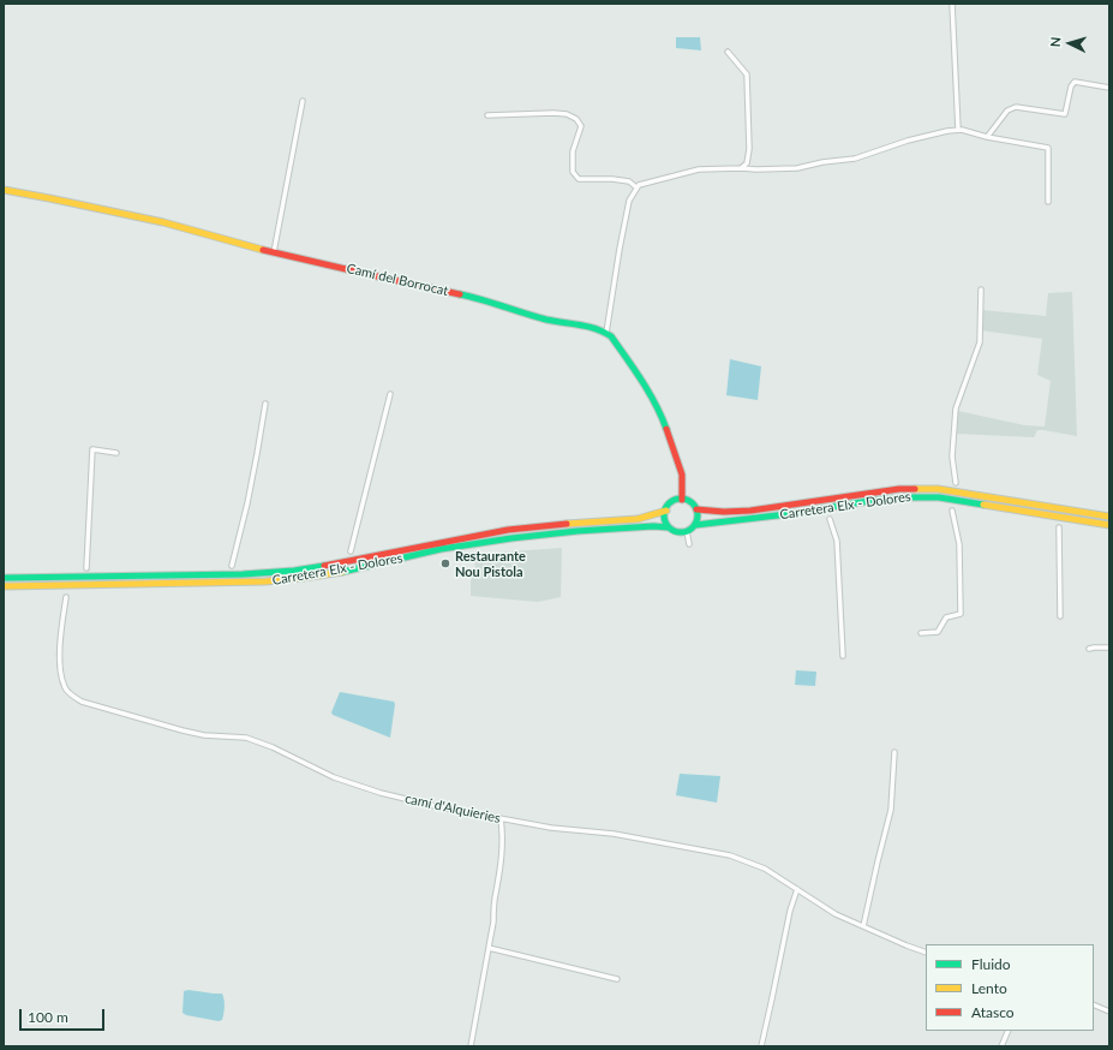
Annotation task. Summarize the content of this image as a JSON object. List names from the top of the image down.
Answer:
{
  "streets": {
    "main road": ["Camí del Borrocat", "Carretera Elx - Dolores"],
    "street": ["camí d'Alquieries"]
  },
  "crossings": [
    ["Camí del Borrocat", "Carretera Elx - Dolores"]
  ],
  "places": ["Restaurante Nou Pistola"],
  "legend": ["Fluido", "Lento", "Atasco"],
  "scale_bar": "100 m",
  "north": "left"
}
